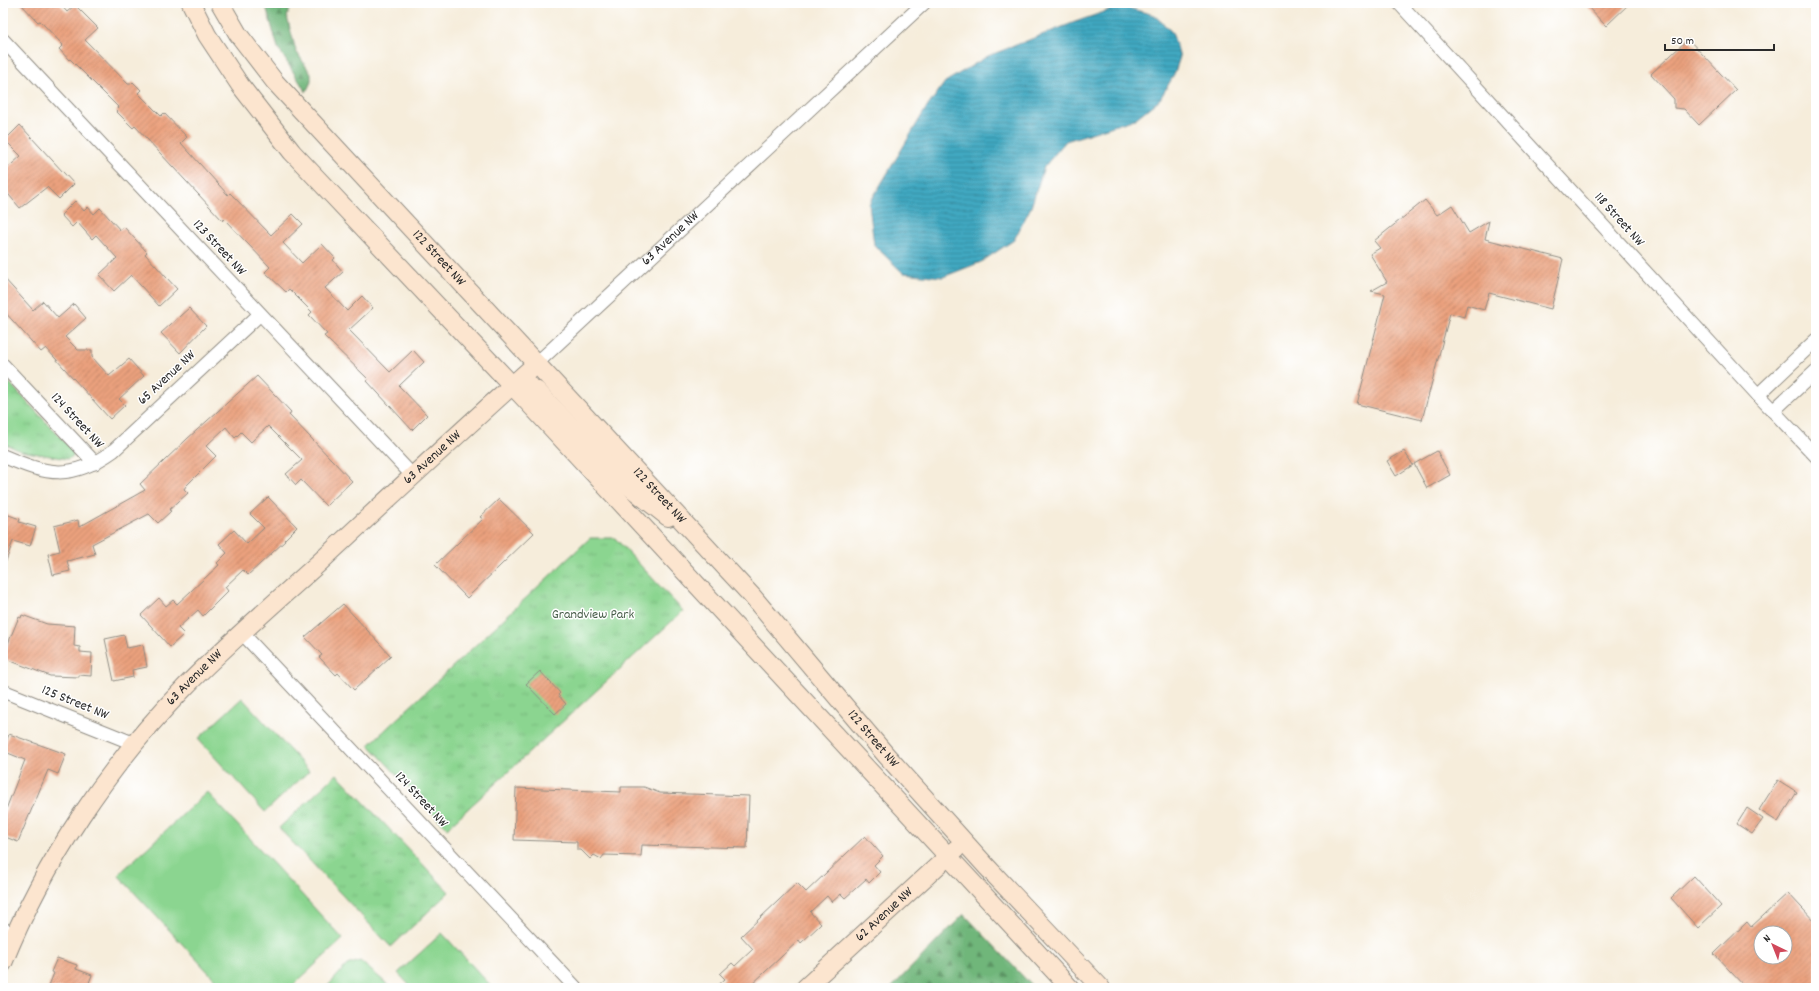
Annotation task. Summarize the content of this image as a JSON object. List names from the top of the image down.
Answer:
{
  "streets": {
    "main road": ["63 Avenue NW", "122 Street NW", "62 Avenue NW"],
    "street": [
      "118 Street NW",
      "123 Street NW",
      "65 Avenue NW",
      "124 Street NW",
      "125 Street NW"
    ]
  },
  "crossings": [
    ["63 Avenue NW", "123 Street NW"],
    ["63 Avenue NW", "122 Street NW"],
    ["63 Avenue NW", "124 Street NW"],
    ["63 Avenue NW", "125 Street NW"],
    ["123 Street NW", "65 Avenue NW"],
    ["122 Street NW", "62 Avenue NW"],
    ["65 Avenue NW", "124 Street NW"]
  ],
  "parks": ["Grandview Park"],
  "scale_bar": "50 m",
  "north": "top left"
}
